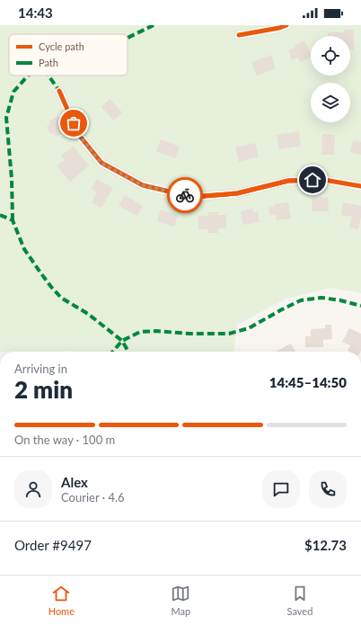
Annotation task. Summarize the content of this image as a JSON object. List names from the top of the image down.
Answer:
{
  "legend": ["Cycle path", "Path"],
  "page": {
    "status": "14:43",
    "heading": ["2 min", "Arriving in", "14:45–14:50"],
    "panel": [
      "Alex",
      "Courier · 4.6",
      "Order #9497",
      "$12.73"
    ],
    "bar": "On the way · 100 m",
    "tabs": ["Home", "Map", "Saved"]
  }
}
